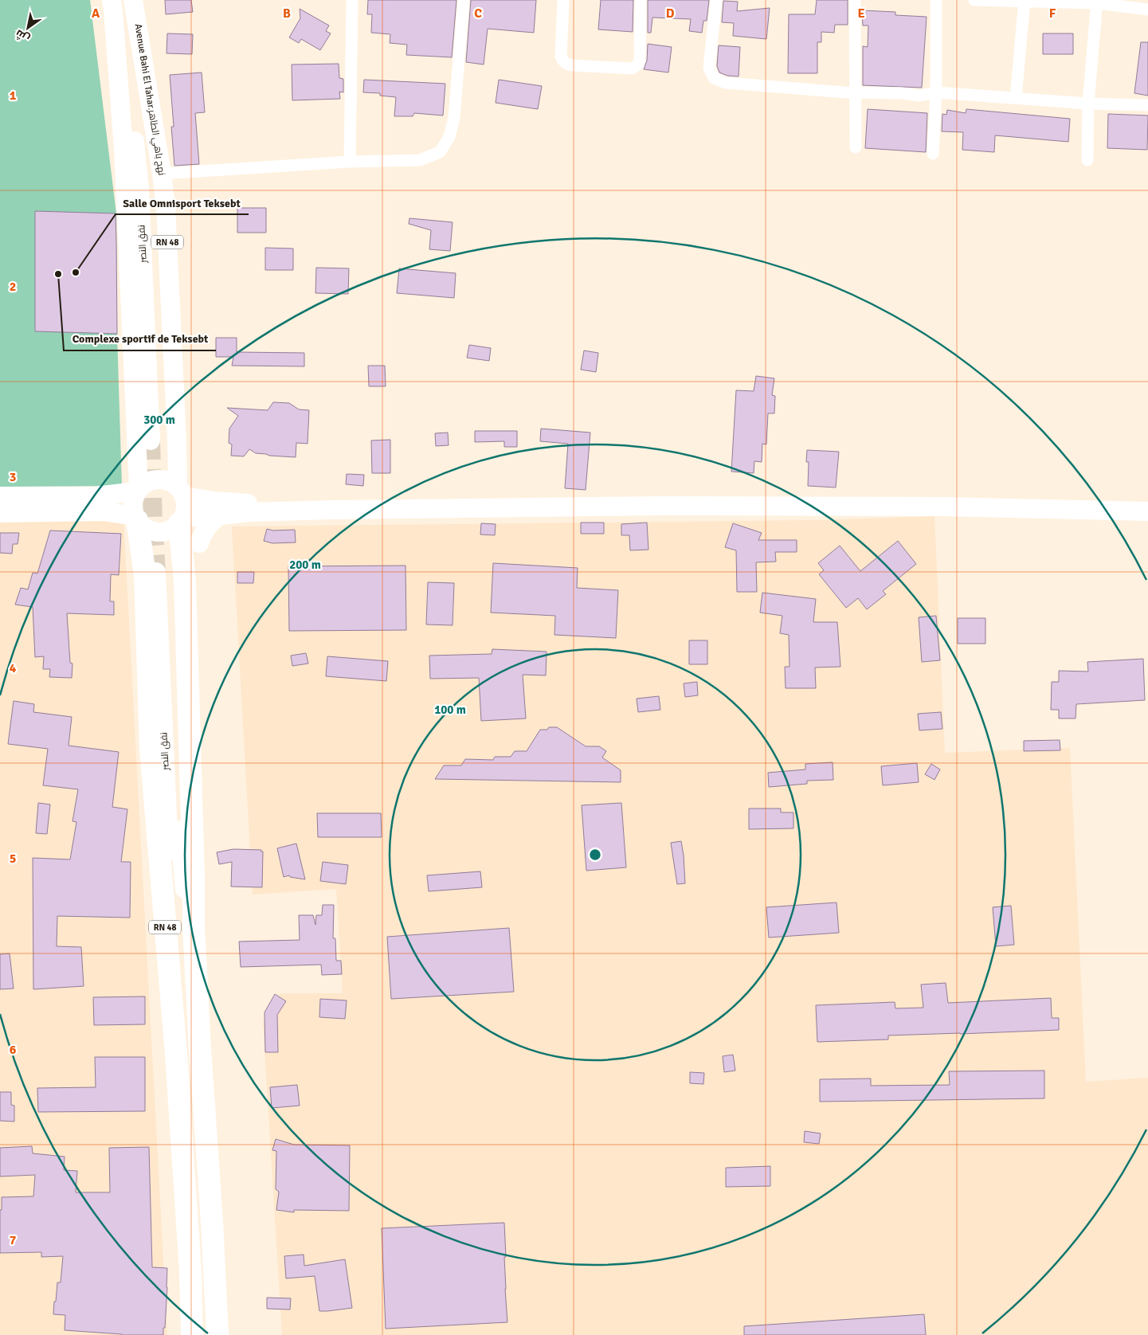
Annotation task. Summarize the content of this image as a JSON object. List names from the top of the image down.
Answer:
{
  "streets": {
    "highway": ["RN 48"],
    "main road": ["Avenue Bahi El Tahar,نهج باهي الطاهر", "نفق النصر"]
  },
  "crossings": [
    ["Avenue Bahi El Tahar,نهج باهي الطاهر", "RN 48"],
    ["Avenue Bahi El Tahar,نهج باهي الطاهر", "نفق النصر"],
    ["RN 48", "نفق النصر"]
  ],
  "places": ["Salle Omnisport Teksebt", "Complexe sportif de Teksebt"],
  "north": "bottom left",
  "grid": {
    "columns": [
      "A",
      "B",
      "C",
      "D",
      "E",
      "F"
    ],
    "rows": [
      "1",
      "2",
      "3",
      "4",
      "5",
      "6",
      "7"
    ]
  },
  "rings": ["300 m", "200 m", "100 m"]
}
